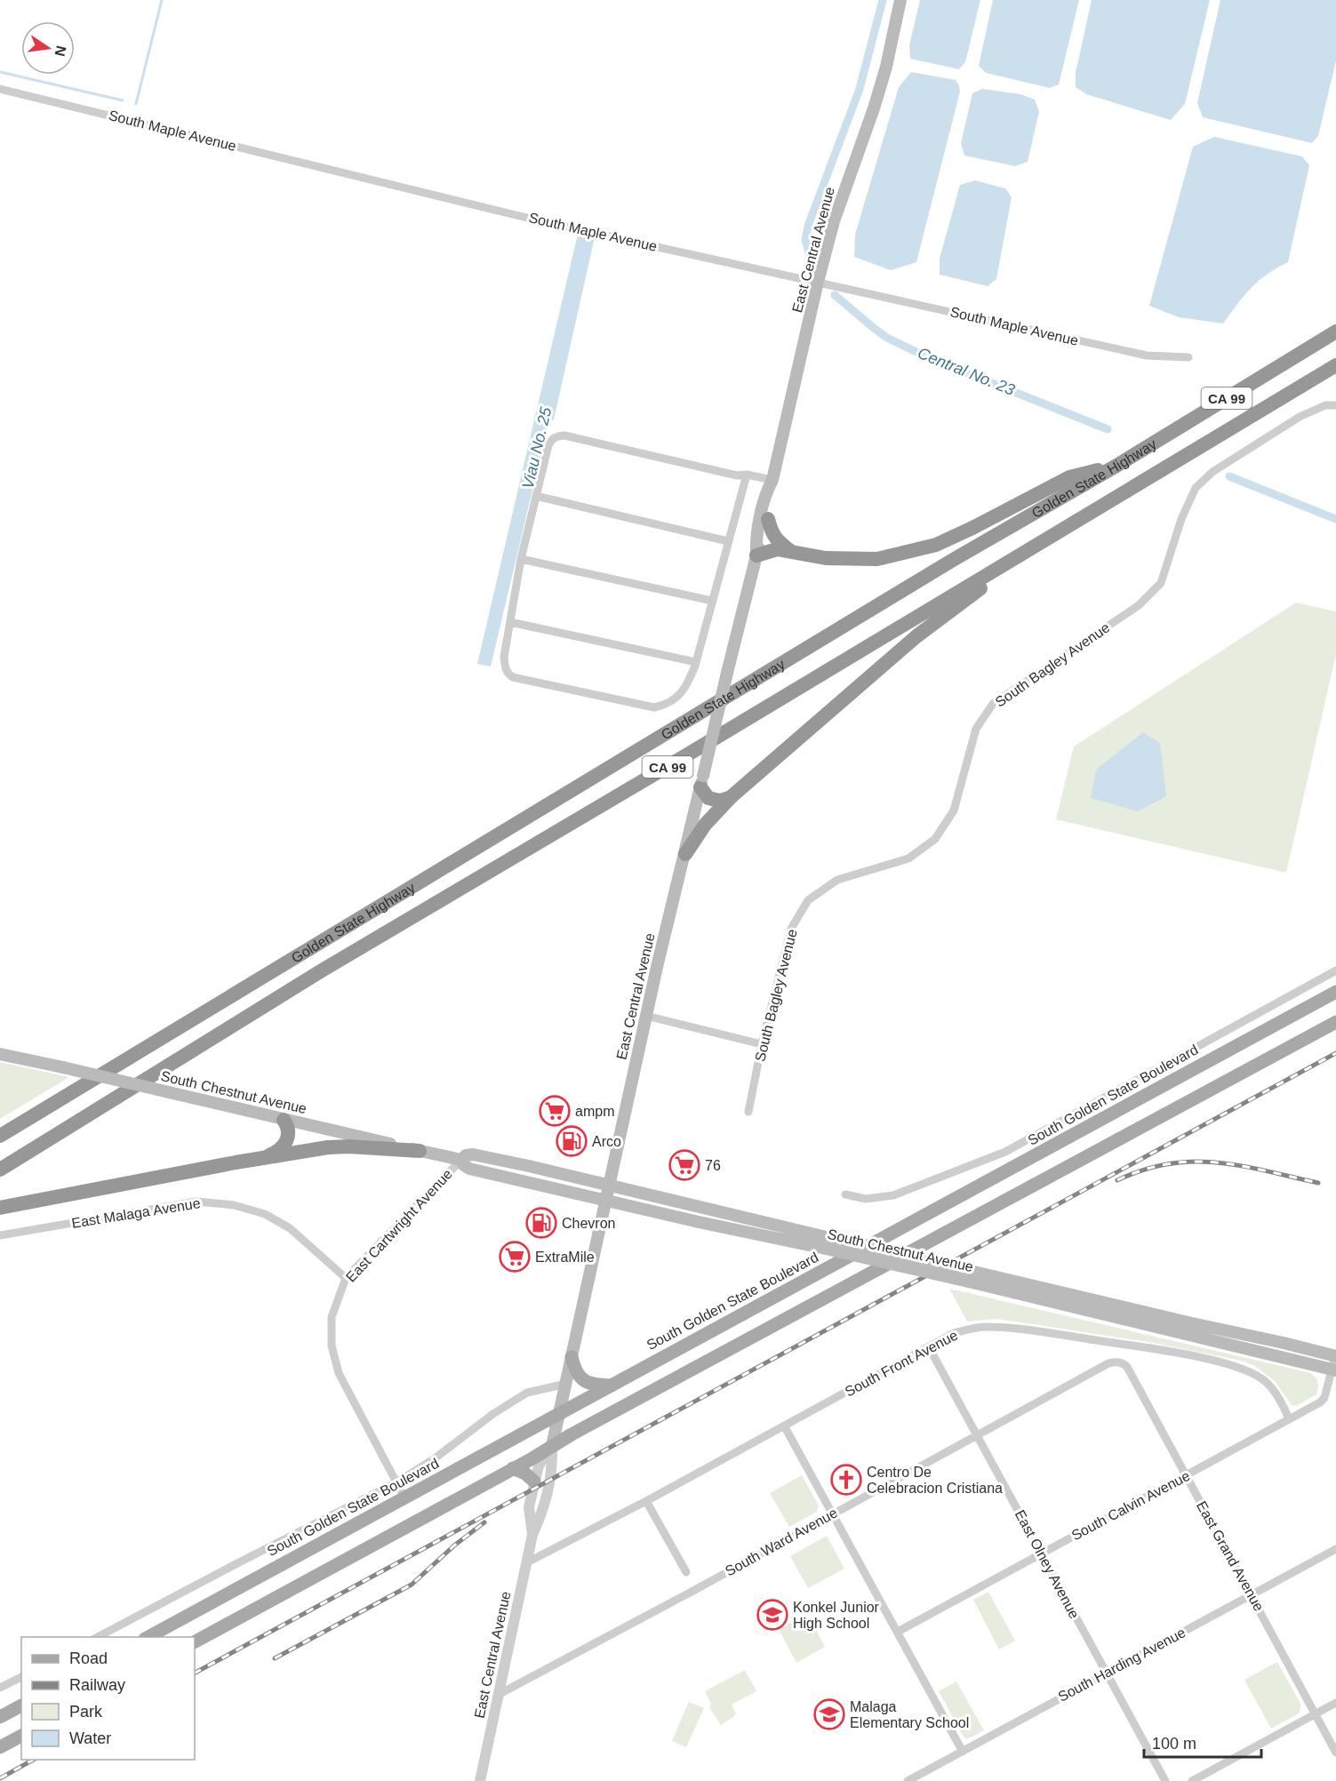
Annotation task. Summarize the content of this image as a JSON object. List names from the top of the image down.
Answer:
{
  "streets": {
    "highway": ["CA 99", "Golden State Highway"],
    "main road": ["East Central Avenue", "South Chestnut Avenue", "South Golden State Boulevard"],
    "street": [
      "South Maple Avenue",
      "South Bagley Avenue",
      "East Malaga Avenue",
      "East Cartwright Avenue",
      "South Front Avenue",
      "South Calvin Avenue",
      "South Ward Avenue",
      "East Grand Avenue",
      "East Olney Avenue",
      "South Harding Avenue"
    ]
  },
  "crossings": [
    ["South Maple Avenue", "East Central Avenue"],
    ["East Central Avenue", "South Chestnut Avenue"],
    ["East Central Avenue", "South Golden State Boulevard"],
    ["East Central Avenue", "South Front Avenue"],
    ["East Central Avenue", "South Ward Avenue"],
    ["South Chestnut Avenue", "East Cartwright Avenue"],
    ["South Chestnut Avenue", "South Calvin Avenue"],
    ["South Golden State Boulevard", "East Cartwright Avenue"],
    ["East Malaga Avenue", "East Cartwright Avenue"],
    ["South Front Avenue", "South Calvin Avenue"],
    ["South Front Avenue", "East Olney Avenue"],
    ["South Calvin Avenue", "East Grand Avenue"],
    ["South Calvin Avenue", "East Olney Avenue"],
    ["South Ward Avenue", "East Grand Avenue"],
    ["South Ward Avenue", "East Olney Avenue"],
    ["East Grand Avenue", "South Harding Avenue"],
    ["East Olney Avenue", "South Harding Avenue"]
  ],
  "water": ["Central No. 23", "Viau No. 25"],
  "places": {
    "supermarket": ["ampm", "76", "ExtraMile"],
    "fuel station": ["Arco", "Chevron"],
    "church": ["Centro De Celebracion Cristiana"],
    "school or university": ["Konkel Junior High School", "Malaga Elementary School"]
  },
  "legend": [
    "Road",
    "Railway",
    "Park",
    "Water"
  ],
  "scale_bar": "100 m",
  "north": "right"
}
